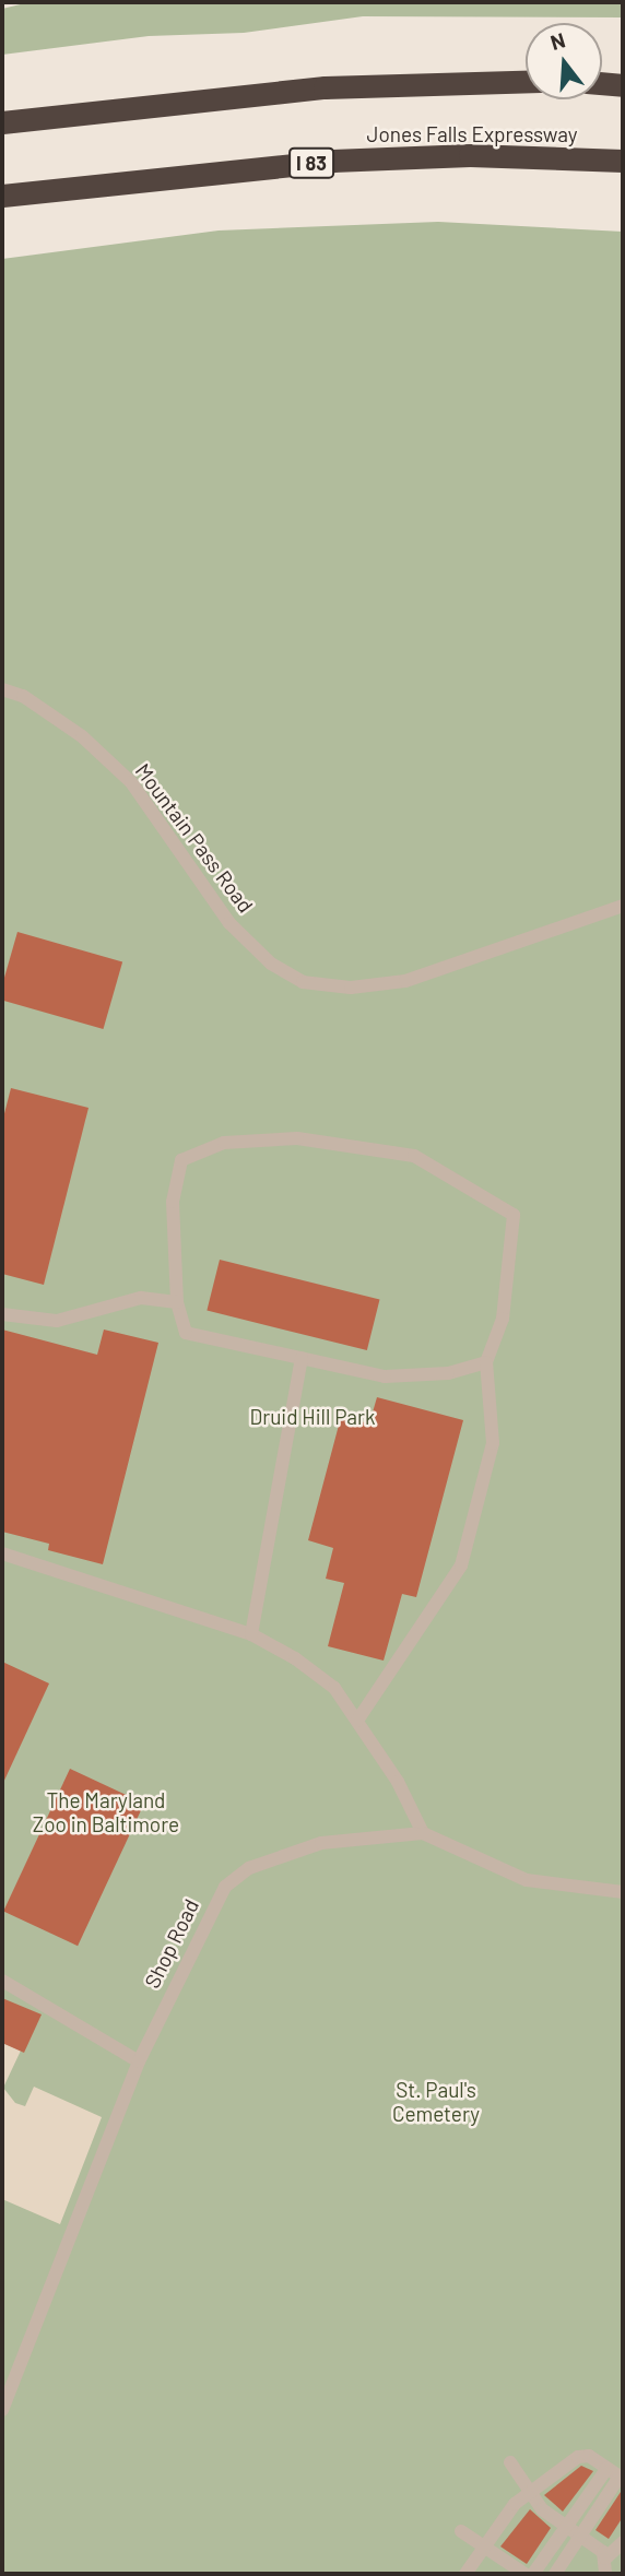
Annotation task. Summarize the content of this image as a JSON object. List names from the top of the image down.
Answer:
{
  "streets": {
    "highway": ["Jones Falls Expressway", "I 83"],
    "lane": ["Mountain Pass Road", "Shop Road"]
  },
  "parks": ["Druid Hill Park", "The Maryland Zoo in Baltimore", "St. Paul's Cemetery"],
  "north": "top"
}
